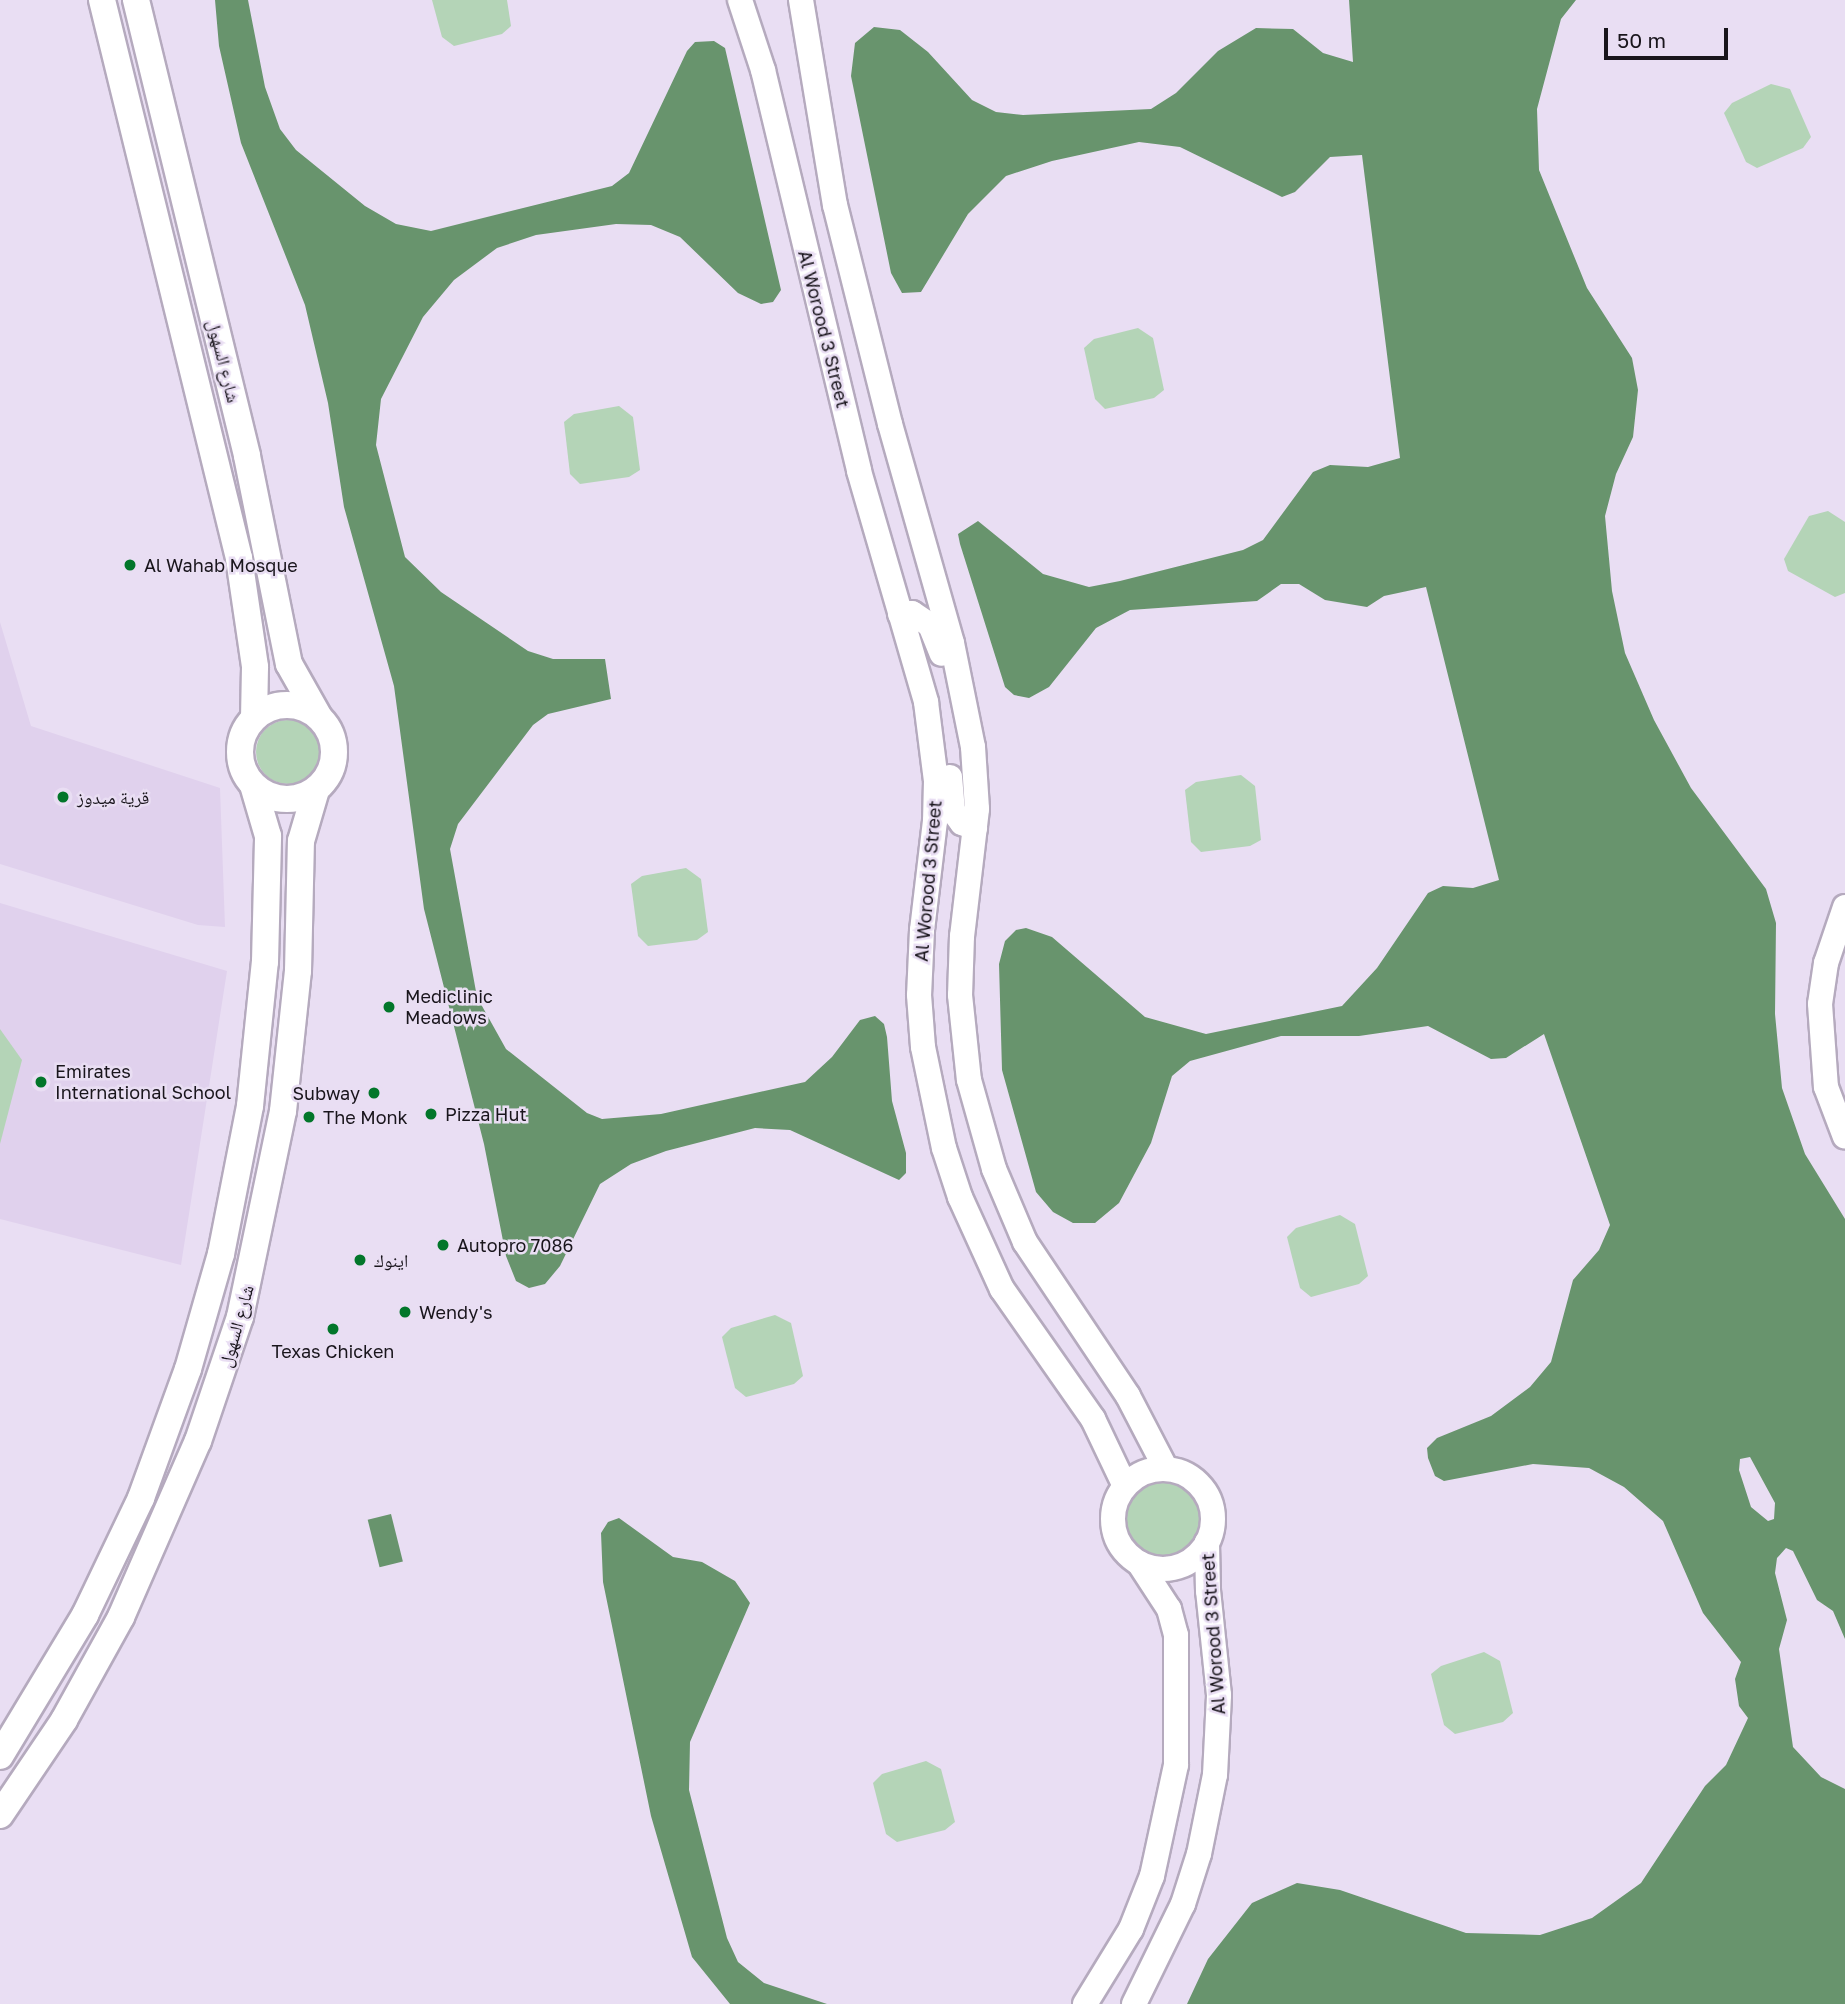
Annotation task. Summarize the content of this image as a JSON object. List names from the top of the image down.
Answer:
{
  "streets": {
    "main road": ["شارع السهول"],
    "street": ["Al Worood 3 Street"]
  },
  "places": [
    "Al Wahab Mosque",
    "قرية ميدوز",
    "Mediclinic Meadows",
    "Emirates International School",
    "Subway",
    "Pizza Hut",
    "The Monk",
    "Autopro 7086",
    "اينوك",
    "Wendy's",
    "Texas Chicken"
  ],
  "scale_bar": "50 m"
}
